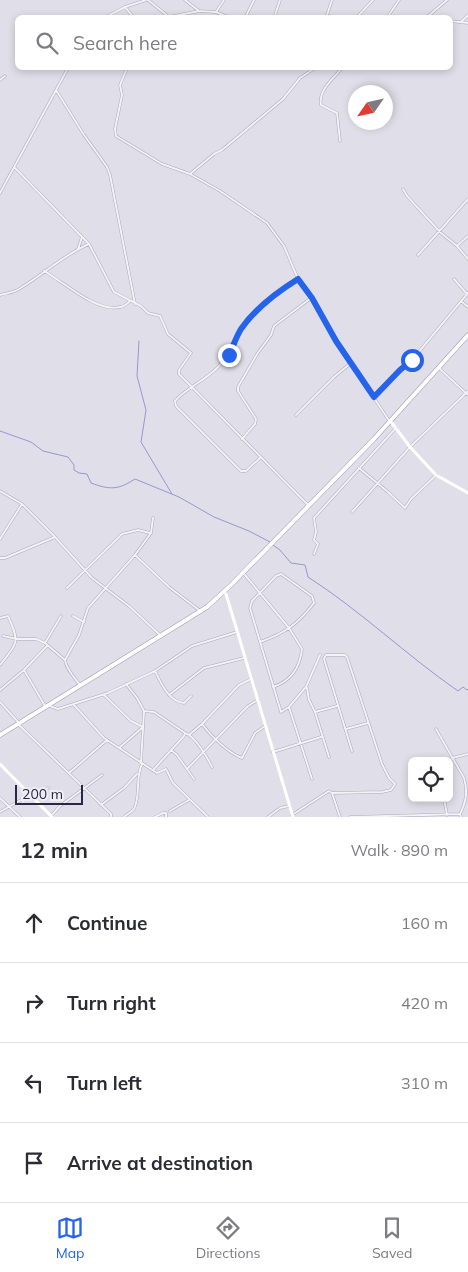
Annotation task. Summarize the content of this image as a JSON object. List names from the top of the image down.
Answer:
{
  "scale_bar": "200 m",
  "north": "bottom left",
  "page": {
    "search": "Search here",
    "scale": "200 m",
    "heading": ["12 min", "Walk · 890 m"],
    "list": [
      ["Continue", "160 m"],
      ["Turn right", "420 m"],
      ["Turn left", "310 m"],
      "Arrive at destination"
    ],
    "nav": ["Map", "Directions", "Saved"]
  }
}
